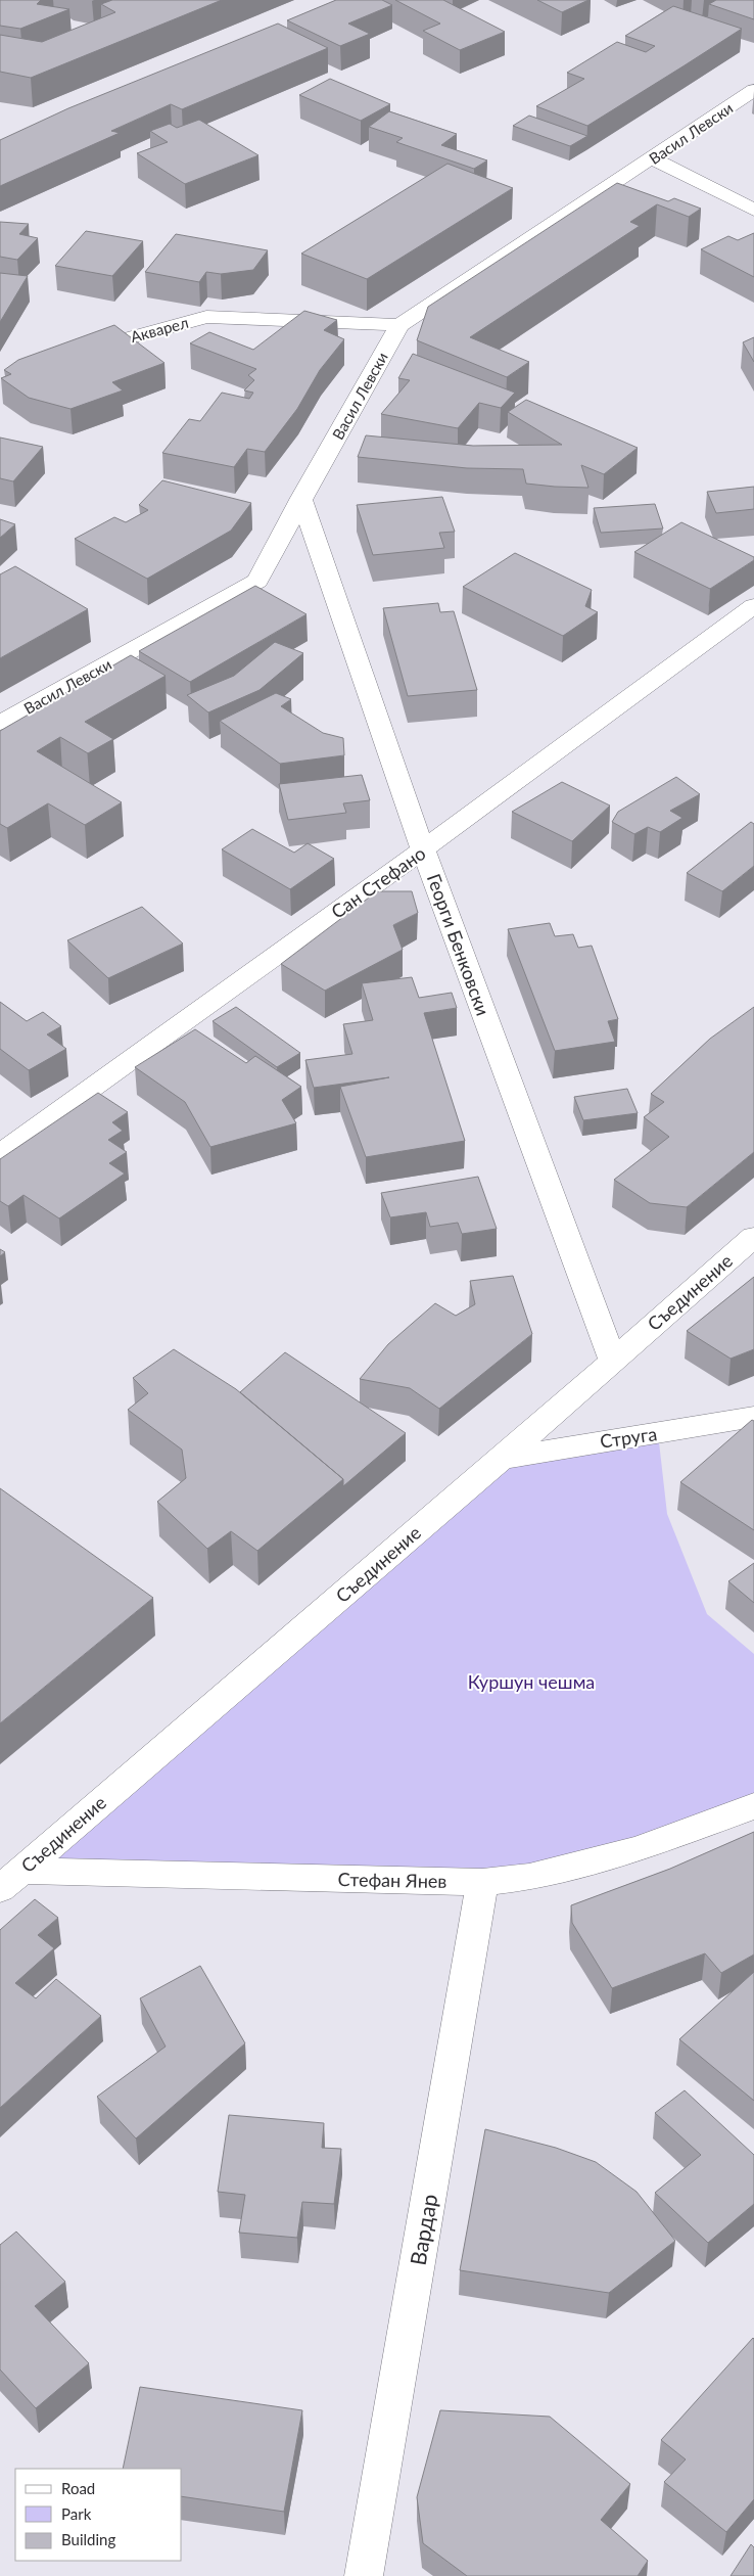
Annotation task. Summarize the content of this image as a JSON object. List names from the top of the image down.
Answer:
{
  "streets": {
    "street": [
      "Васил Левски",
      "Акварел",
      "Сан Стефано",
      "Георги Бенковски",
      "Съединение",
      "Струга",
      "Стефан Янев",
      "Вардар"
    ]
  },
  "crossings": [
    ["Васил Левски", "Акварел"],
    ["Васил Левски", "Георги Бенковски"],
    ["Сан Стефано", "Георги Бенковски"],
    ["Георги Бенковски", "Съединение"],
    ["Съединение", "Струга"],
    ["Съединение", "Стефан Янев"],
    ["Стефан Янев", "Вардар"]
  ],
  "parks": ["Куршун чешма"],
  "legend": ["Road", "Park", "Building"]
}
